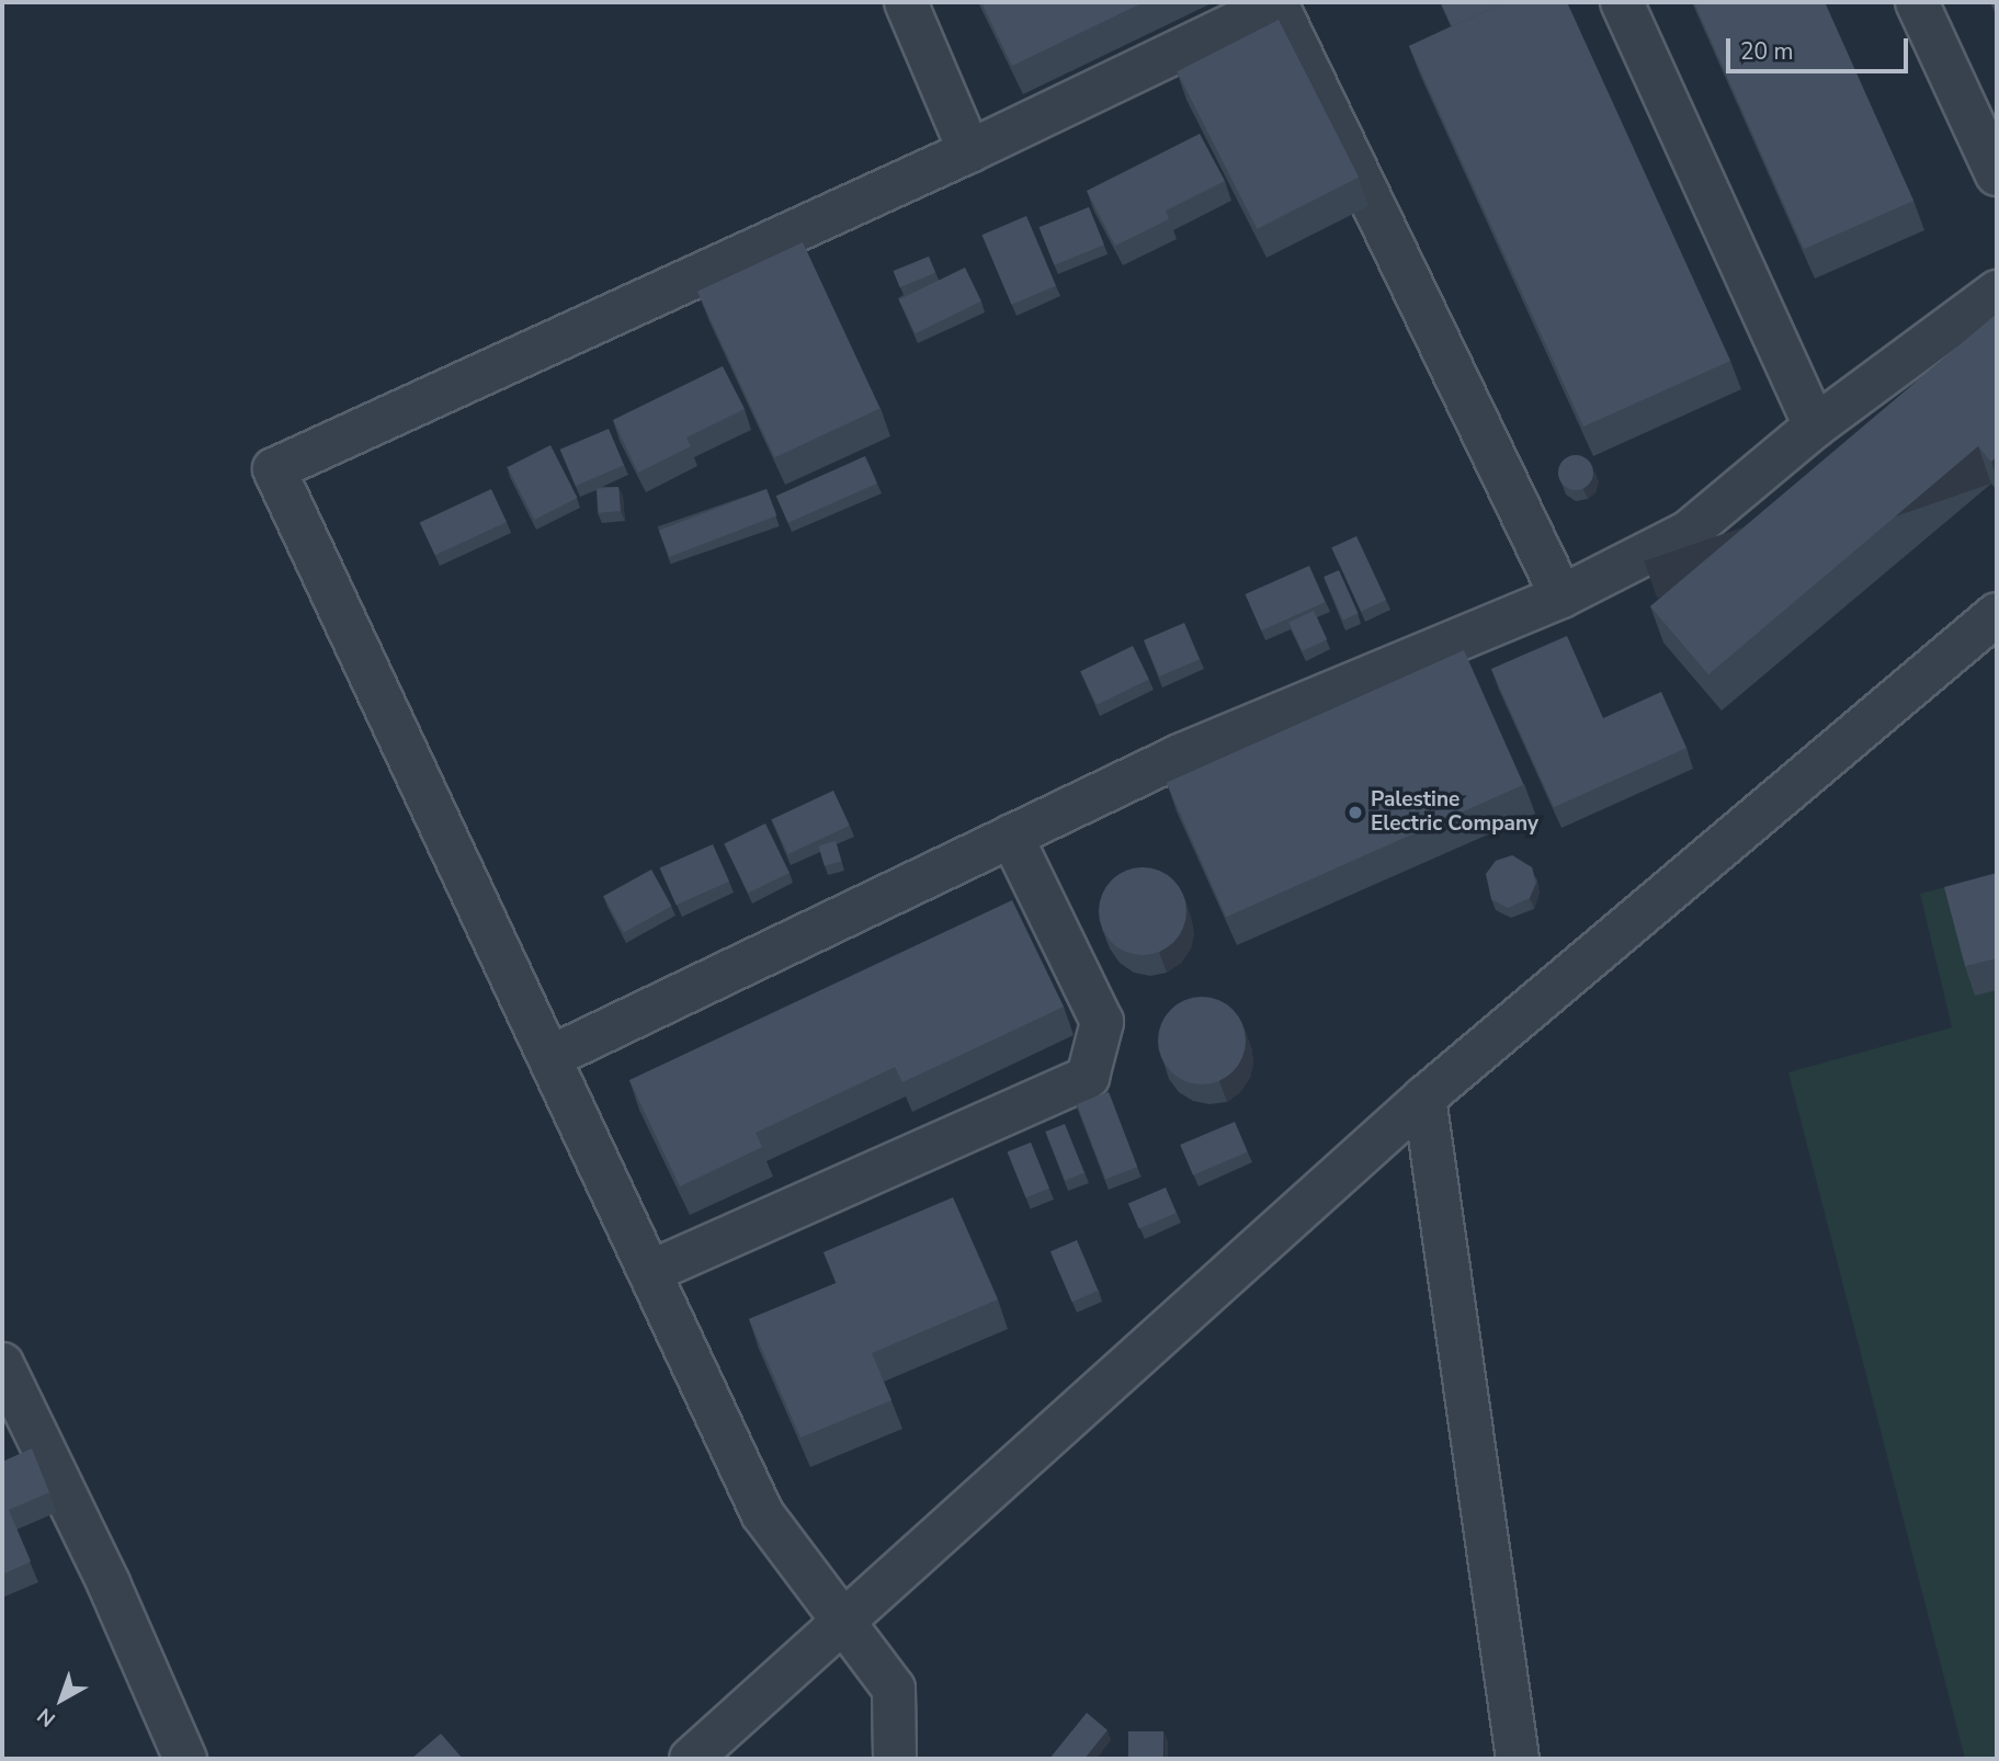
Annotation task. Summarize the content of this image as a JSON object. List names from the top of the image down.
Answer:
{
  "places": ["Palestine Electric Company"],
  "scale_bar": "20 m",
  "north": "bottom left"
}
